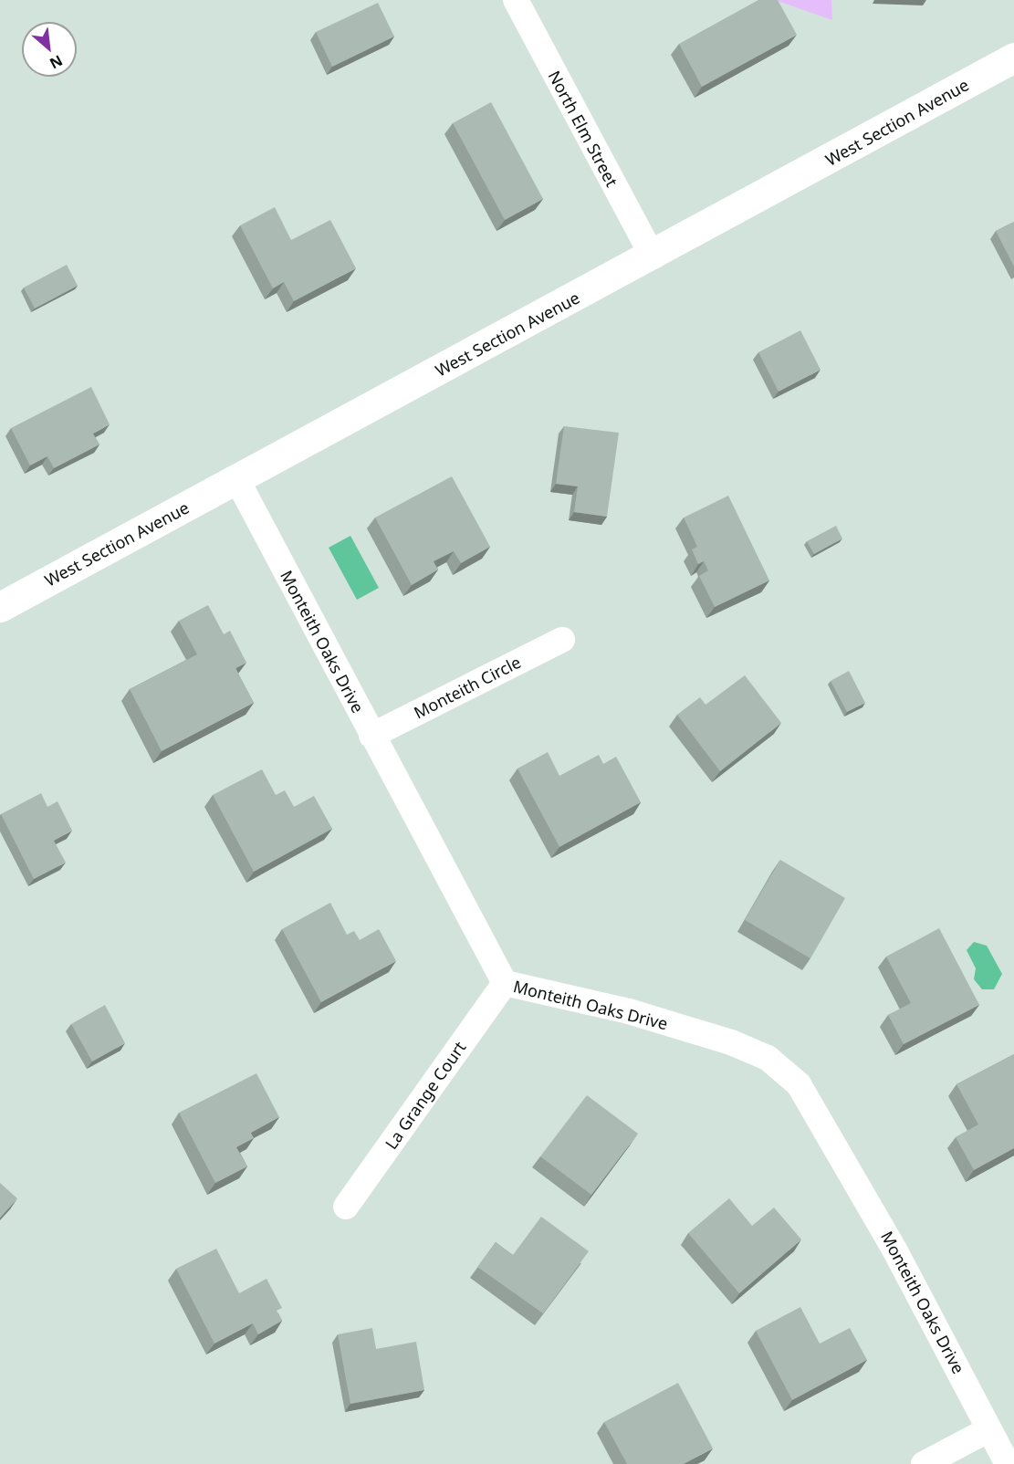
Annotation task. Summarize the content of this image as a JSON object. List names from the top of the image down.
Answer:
{
  "streets": {
    "street": [
      "West Section Avenue",
      "North Elm Street",
      "Monteith Oaks Drive",
      "Monteith Circle",
      "La Grange Court"
    ]
  },
  "crossings": [
    ["West Section Avenue", "North Elm Street"],
    ["West Section Avenue", "Monteith Oaks Drive"],
    ["Monteith Oaks Drive", "Monteith Circle"],
    ["Monteith Oaks Drive", "La Grange Court"]
  ],
  "north": "bottom right"
}
